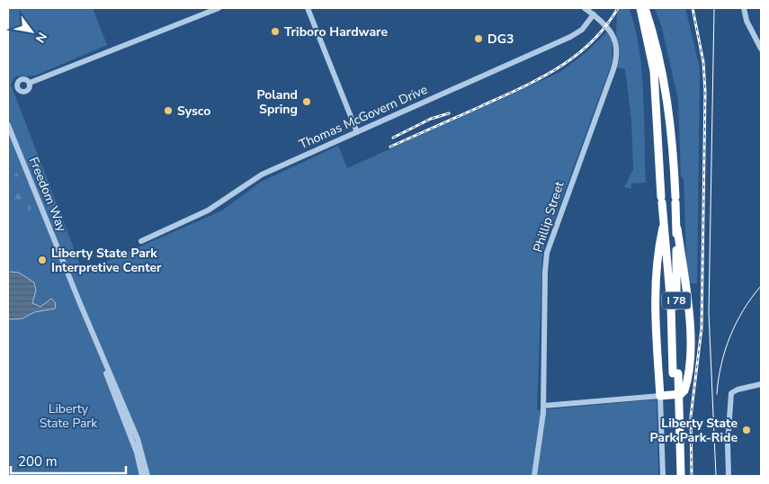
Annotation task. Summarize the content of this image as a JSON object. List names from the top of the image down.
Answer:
{
  "streets": {
    "highway": ["I 78"],
    "street": ["Thomas McGovern Drive", "Freedom Way", "Phillip Street"]
  },
  "crossings": [
    ["Thomas McGovern Drive", "Phillip Street"]
  ],
  "parks": ["Liberty State Park"],
  "places": [
    "Triboro Hardware",
    "DG3",
    "Poland Spring",
    "Sysco",
    "Liberty State Park Interpretive Center",
    "Liberty State Park Park-Ride"
  ],
  "scale_bar": "200 m",
  "north": "bottom right"
}
